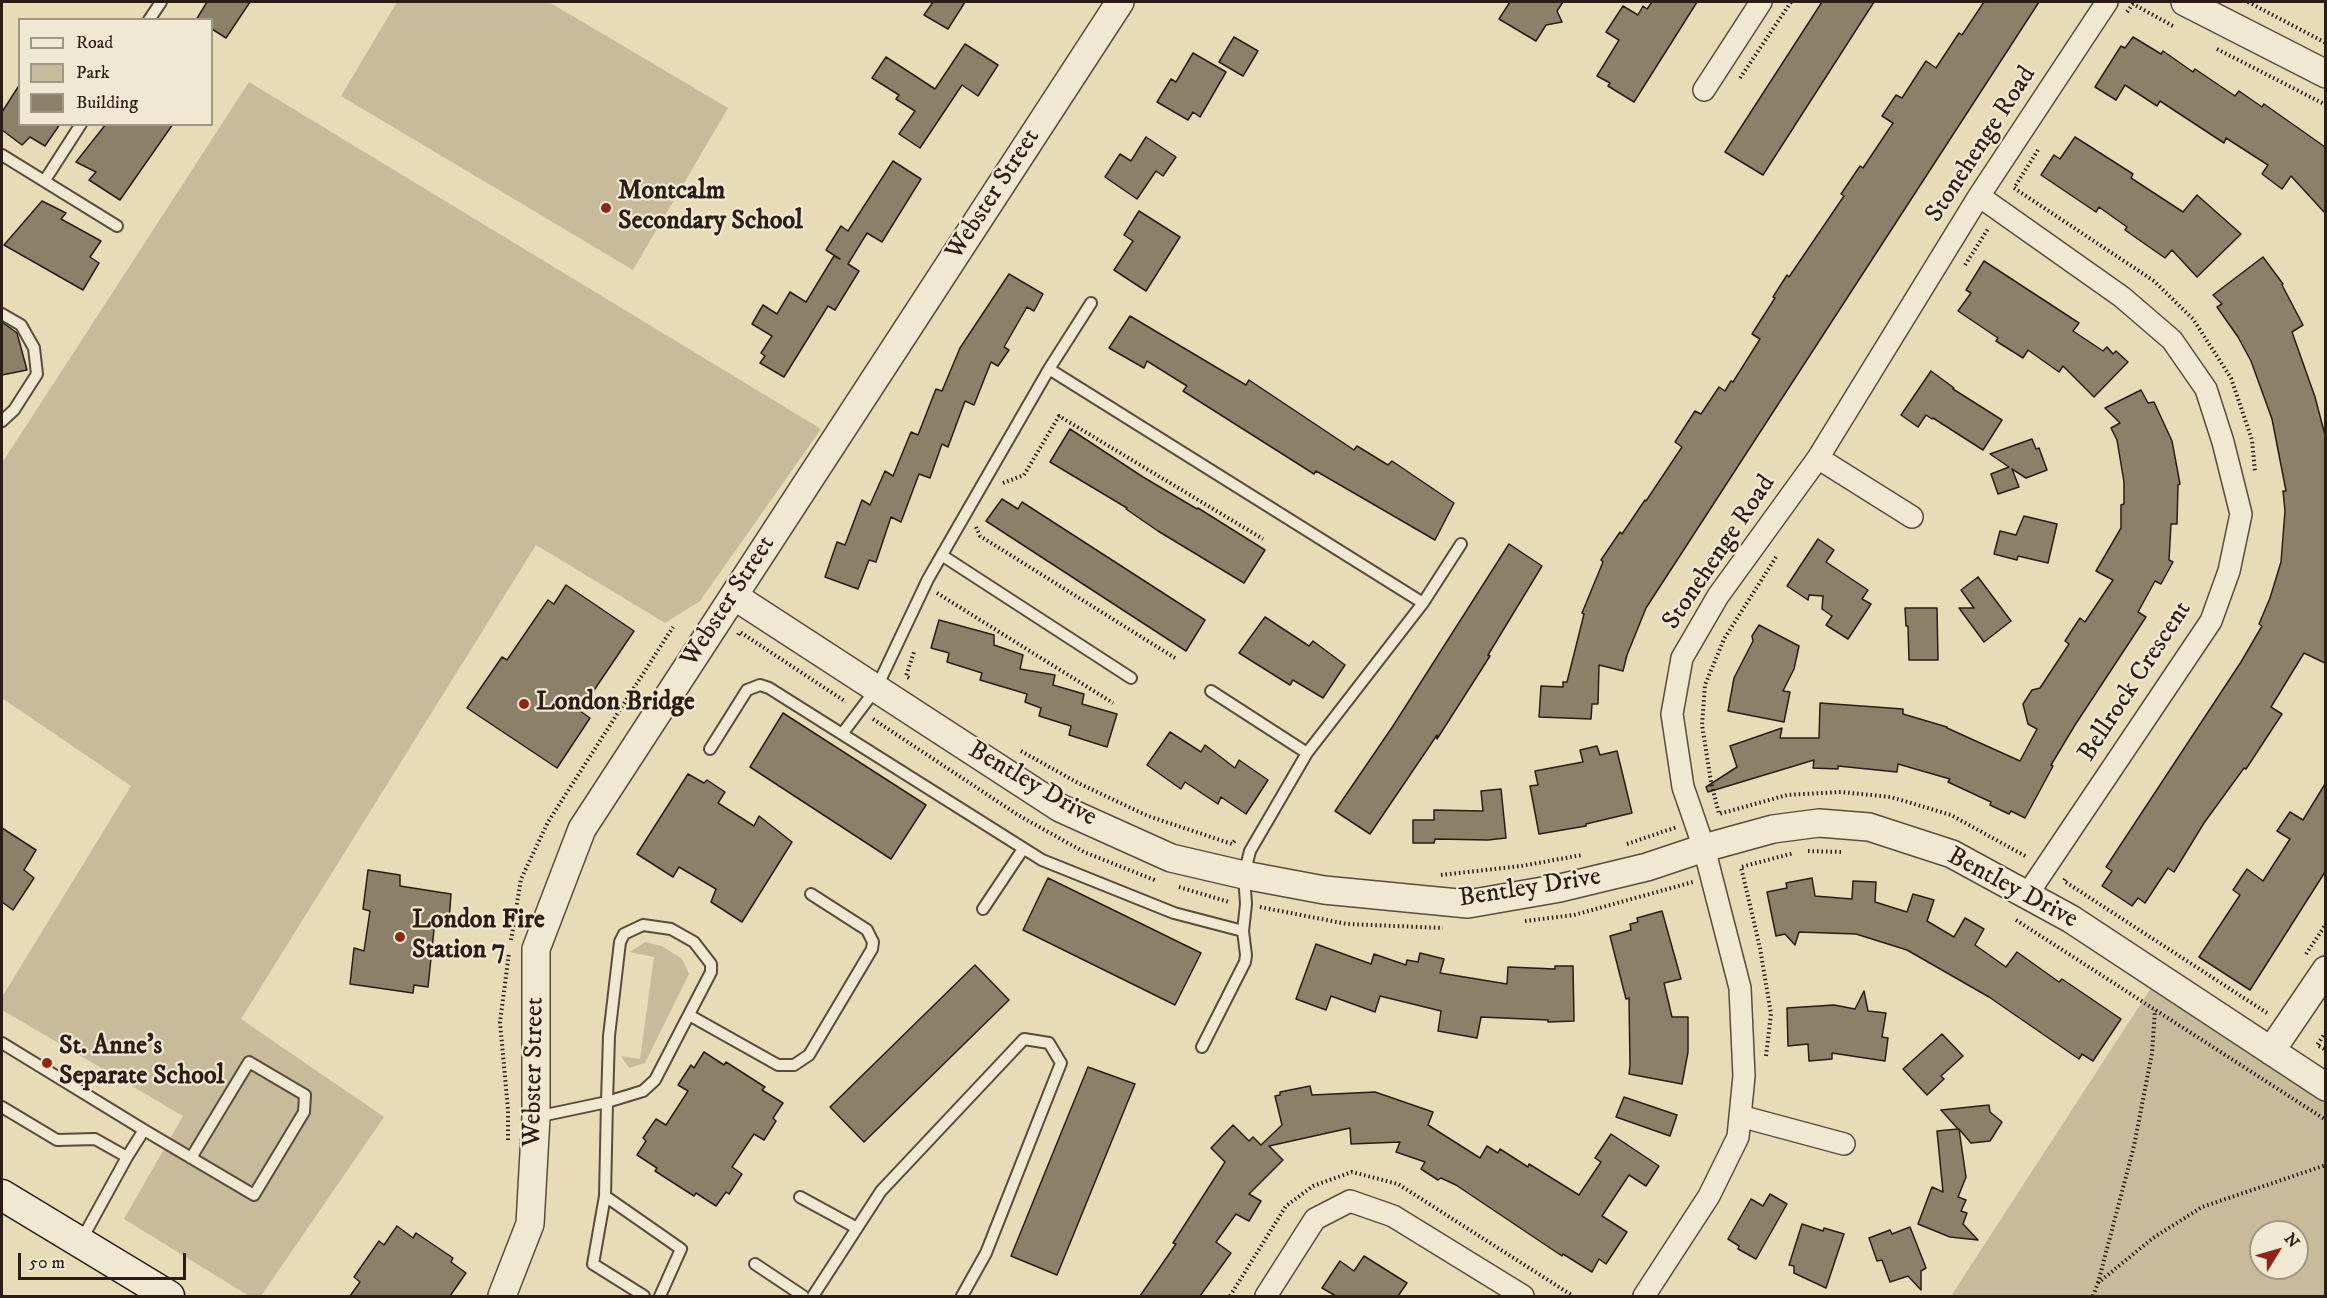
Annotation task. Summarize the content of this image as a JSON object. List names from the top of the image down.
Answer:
{
  "streets": {
    "street": [
      "Stonehenge Road",
      "Webster Street",
      "Bellrock Crescent",
      "Bentley Drive"
    ]
  },
  "crossings": [
    ["Stonehenge Road", "Bellrock Crescent"],
    ["Stonehenge Road", "Bentley Drive"],
    ["Webster Street", "Bentley Drive"],
    ["Bellrock Crescent", "Bentley Drive"]
  ],
  "places": [
    "Montcalm Secondary School",
    "London Bridge",
    "London Fire Station 7",
    "St. Anne's Separate School"
  ],
  "legend": ["Road", "Park", "Building"],
  "scale_bar": "50 m",
  "north": "top right"
}
